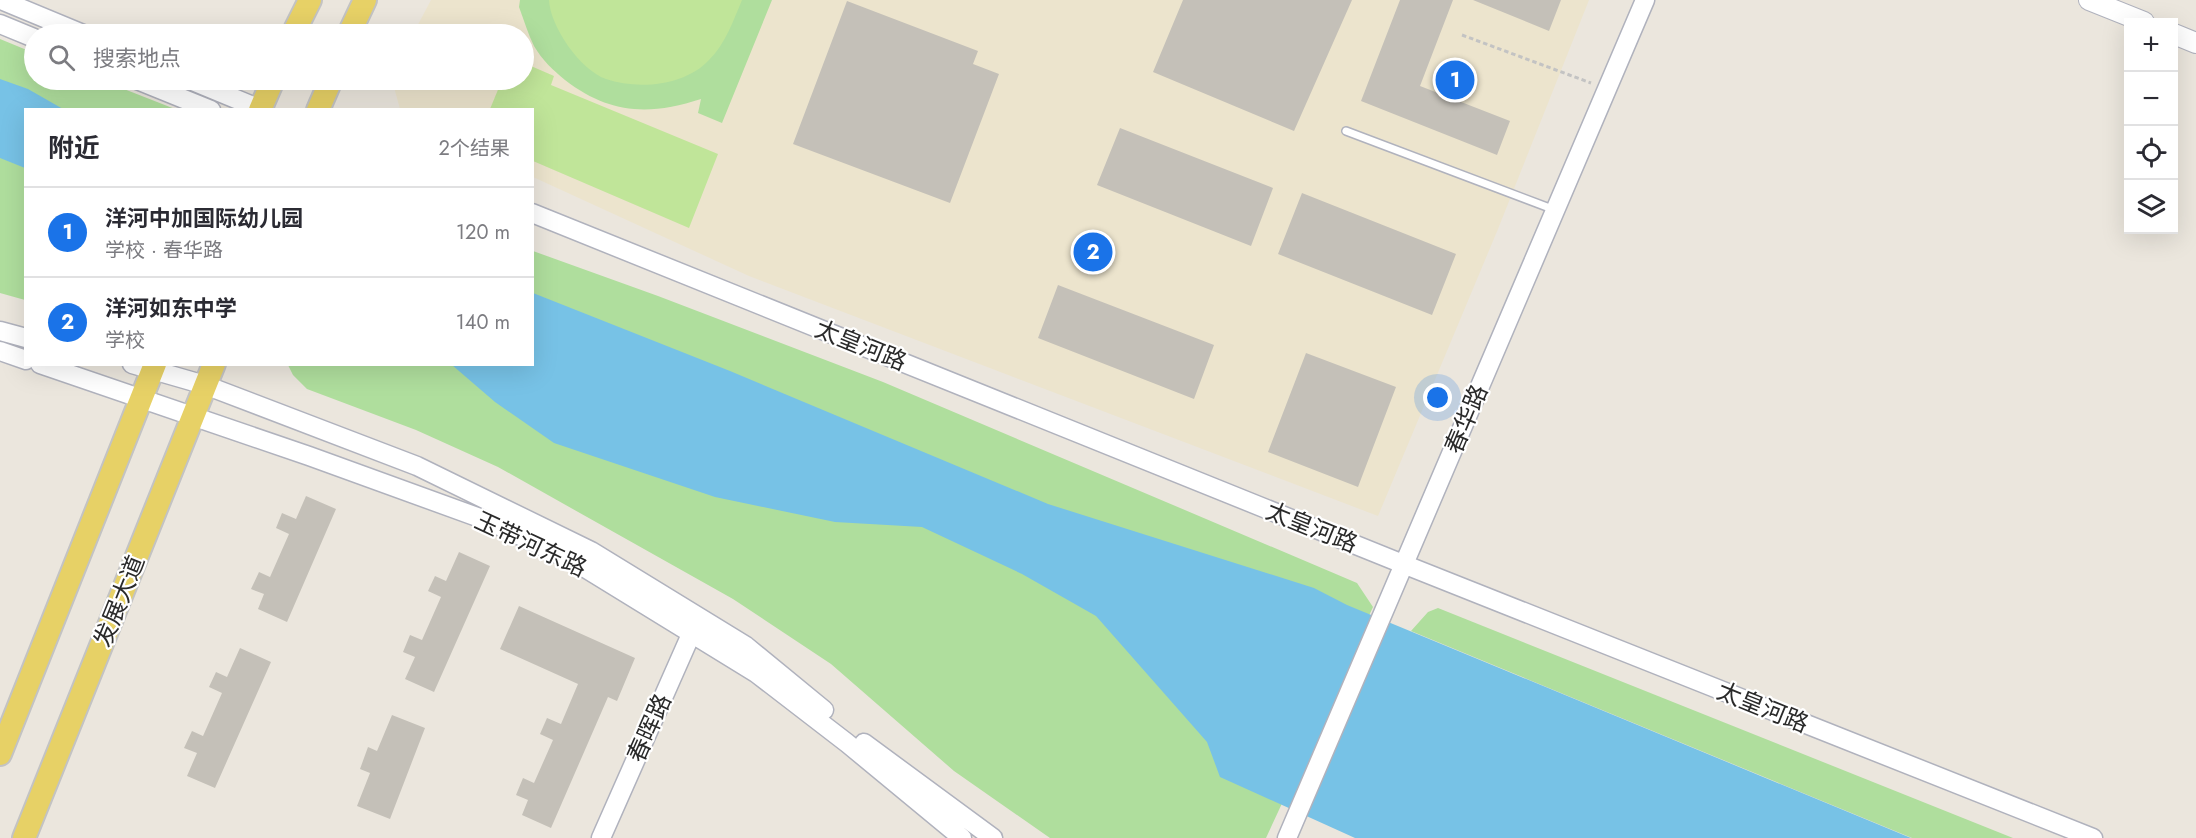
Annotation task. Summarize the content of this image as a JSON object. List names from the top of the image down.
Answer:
{
  "streets": {
    "main road": ["发展大道"],
    "street": [
      "太皇河路",
      "春华路",
      "玉带河东路",
      "春晖路"
    ]
  },
  "crossings": [
    ["太皇河路", "春华路"],
    ["玉带河东路", "发展大道"],
    ["玉带河东路", "春晖路"]
  ],
  "page": {
    "map_buttons": ["+", "−"],
    "search": "搜索地点",
    "pins": ["1", "2"],
    "heading": ["附近", "2个结果"],
    "list": [
      {
        "mark": "1",
        "name": "洋河中加国际幼儿园",
        "note": "学校 · 春华路",
        "value": "120 m"
      },
      {
        "mark": "2",
        "name": "洋河如东中学",
        "note": "学校",
        "value": "140 m"
      }
    ]
  }
}
